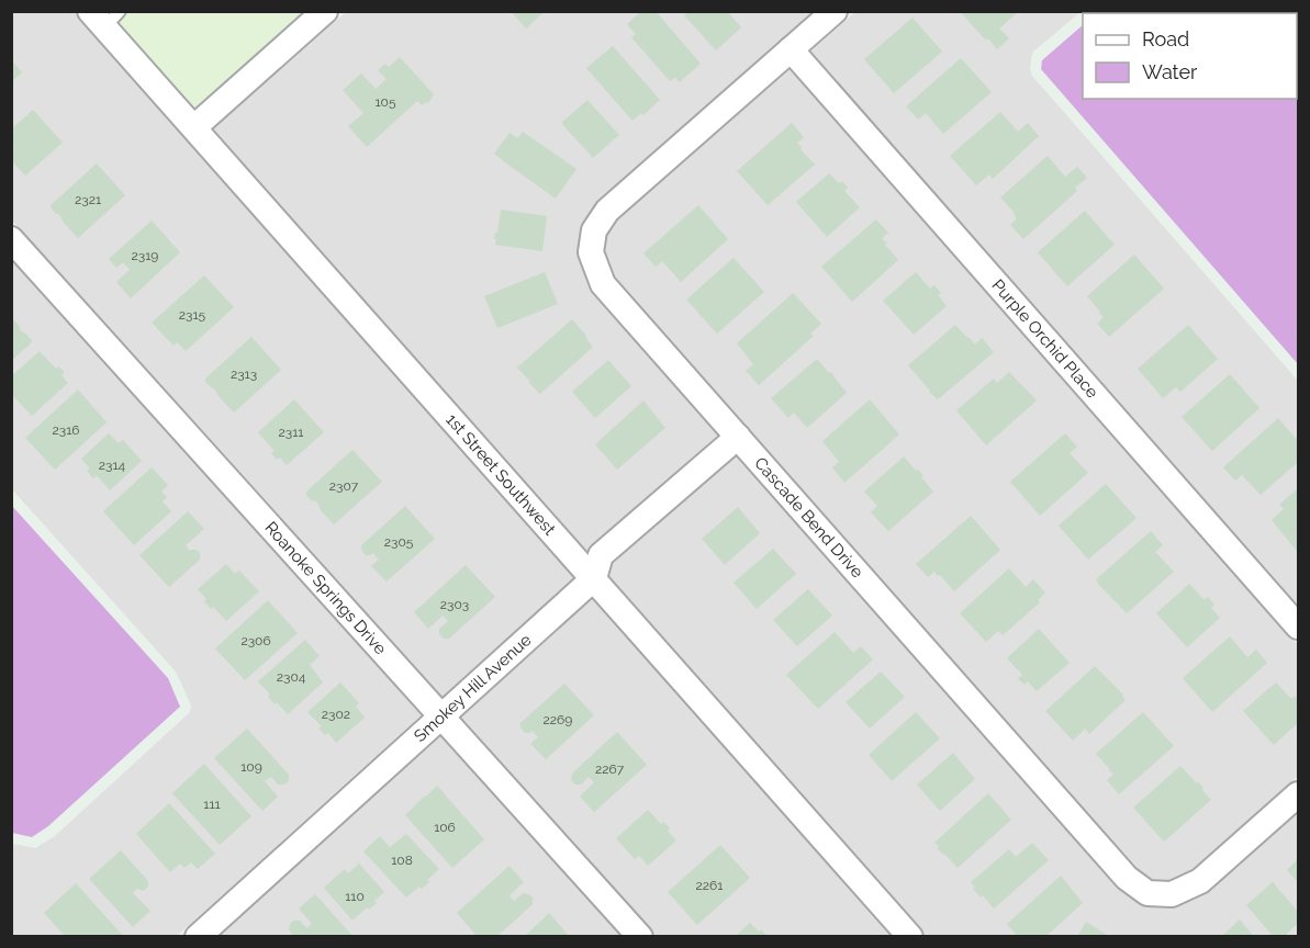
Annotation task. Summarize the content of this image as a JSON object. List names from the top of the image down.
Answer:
{
  "streets": {
    "street": [
      "Purple Orchid Place",
      "1st Street Southwest",
      "Cascade Bend Drive",
      "Roanoke Springs Drive",
      "Smokey Hill Avenue"
    ]
  },
  "crossings": [
    ["Purple Orchid Place", "Cascade Bend Drive"],
    ["1st Street Southwest", "Smokey Hill Avenue"],
    ["Cascade Bend Drive", "Smokey Hill Avenue"],
    ["Roanoke Springs Drive", "Smokey Hill Avenue"]
  ],
  "house_numbers": [
    "105",
    "2321",
    "2319",
    "2315",
    "2313",
    "2316",
    "2311",
    "2314",
    "2307",
    "2305",
    "2303",
    "2306",
    "2304",
    "2302",
    "2269",
    "109",
    "2267",
    "111",
    "106",
    "108",
    "2261",
    "110"
  ],
  "legend": ["Road", "Water"]
}
